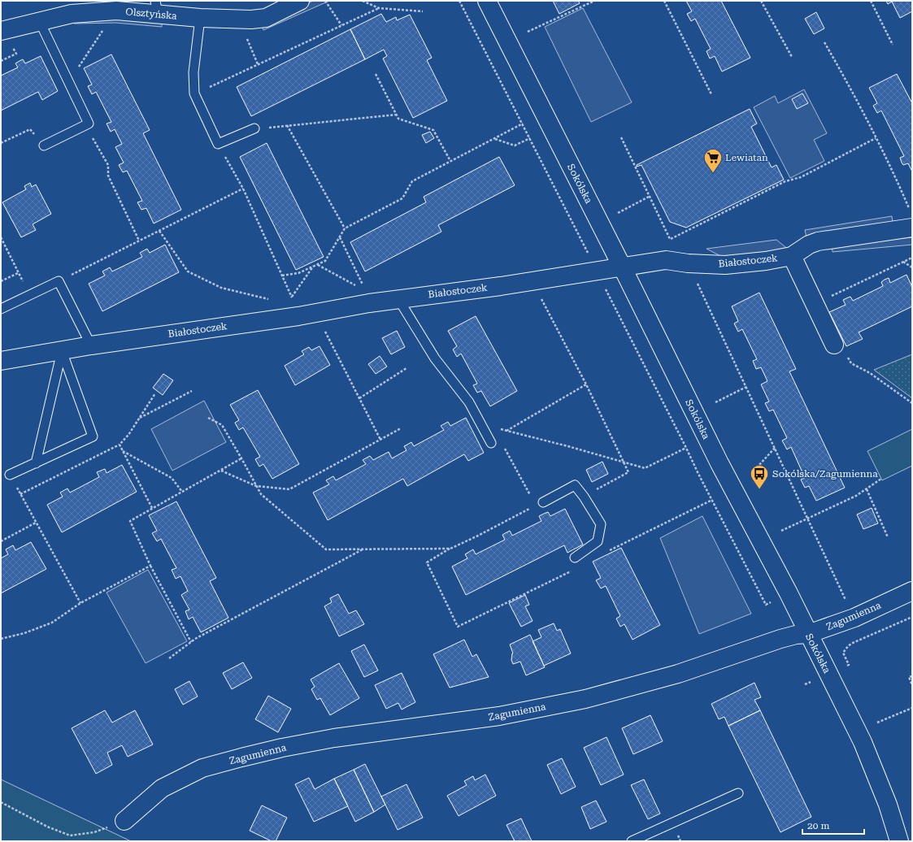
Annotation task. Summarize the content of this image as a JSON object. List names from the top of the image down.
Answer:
{
  "streets": {
    "street": [
      "Olsztyńska",
      "Sokólska",
      "Białostoczek",
      "Zagumienna"
    ]
  },
  "crossings": [
    ["Sokólska", "Białostoczek"],
    ["Sokólska", "Zagumienna"]
  ],
  "places": {
    "supermarket": ["Lewiatan"],
    "bus stop": ["Sokólska/Zagumienna"]
  },
  "scale_bar": "20 m"
}
